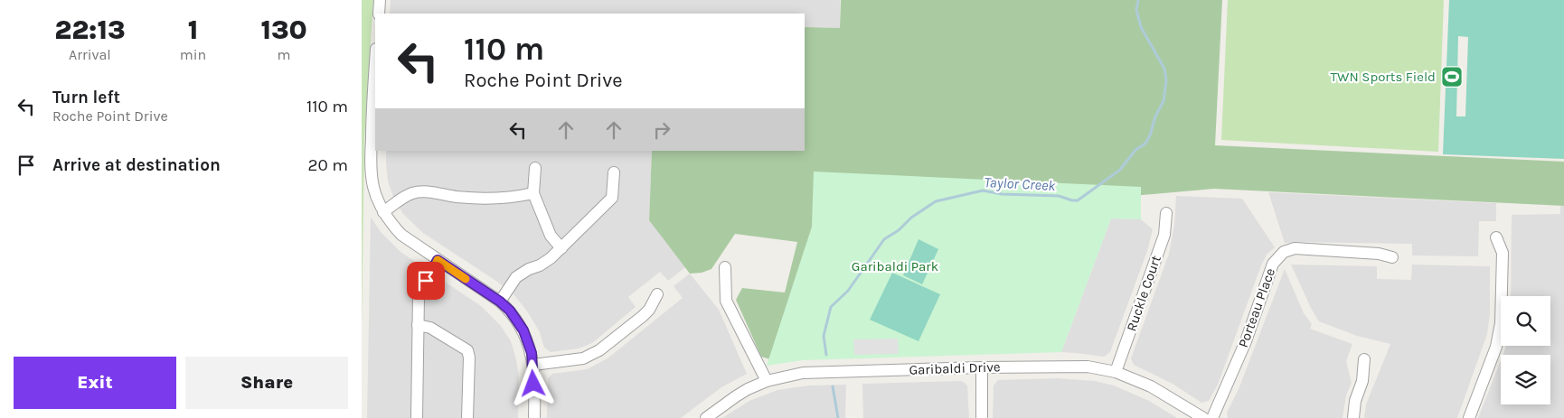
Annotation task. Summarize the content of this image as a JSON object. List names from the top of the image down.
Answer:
{
  "streets": {
    "street": ["Ruckle Court", "Porteau Place", "Garibaldi Drive"]
  },
  "crossings": [
    ["Ruckle Court", "Garibaldi Drive"]
  ],
  "water": ["Taylor Creek"],
  "parks": ["Garibaldi Park"],
  "places": {
    "sports": ["TWN Sports Field"]
  },
  "page": {
    "eta": [
      "22:13",
      "Arrival",
      "1",
      "min",
      "130",
      "m"
    ],
    "turn": ["110 m", "Roche Point Drive"],
    "list": [
      {
        "name": "Turn left",
        "note": "Roche Point Drive",
        "value": "110 m"
      },
      {
        "name": "Arrive at destination",
        "value": "20 m"
      }
    ],
    "buttons": ["Exit", "Share"]
  }
}
